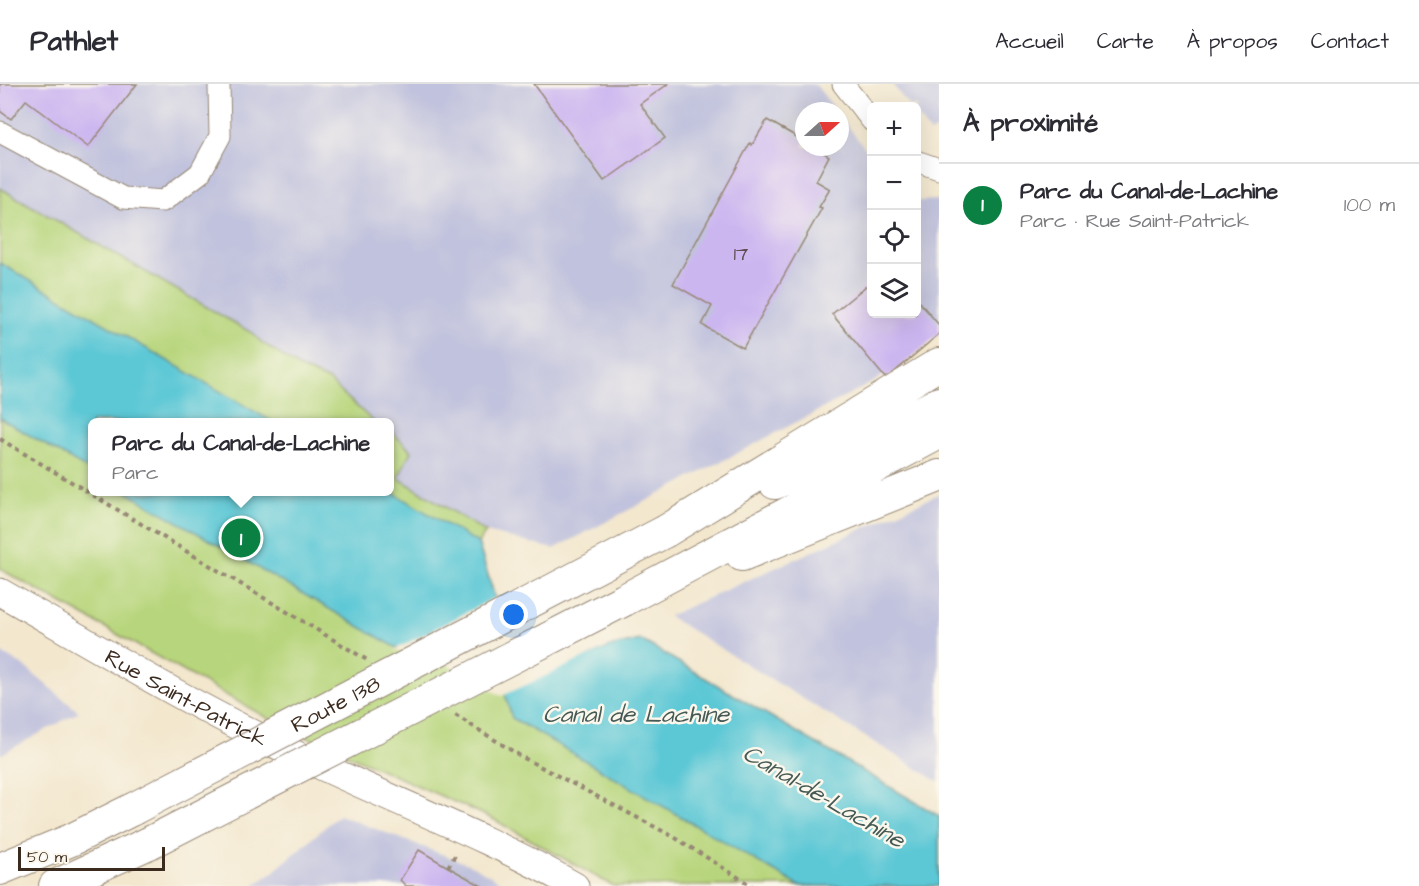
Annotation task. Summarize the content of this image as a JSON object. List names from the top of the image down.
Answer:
{
  "streets": {
    "highway": ["Route 138"],
    "main road": ["Rue Saint-Patrick"]
  },
  "water": ["Canal de Lachine", "Canal-de-Lachine"],
  "house_numbers": ["17"],
  "scale_bar": "50 m",
  "north": "right",
  "page": {
    "header": "Pathlet",
    "nav": [
      "Accueil",
      "Carte",
      "À propos",
      "Contact"
    ],
    "heading": "À proximité",
    "map_buttons": ["+", "−"],
    "list": [
      {
        "mark": "1",
        "name": "Parc du Canal-de-Lachine",
        "note": "Parc · Rue Saint-Patrick",
        "value": "100 m"
      }
    ],
    "popup": ["Parc du Canal-de-Lachine", "Parc"],
    "pins": "1",
    "scale": "50 m"
  }
}
